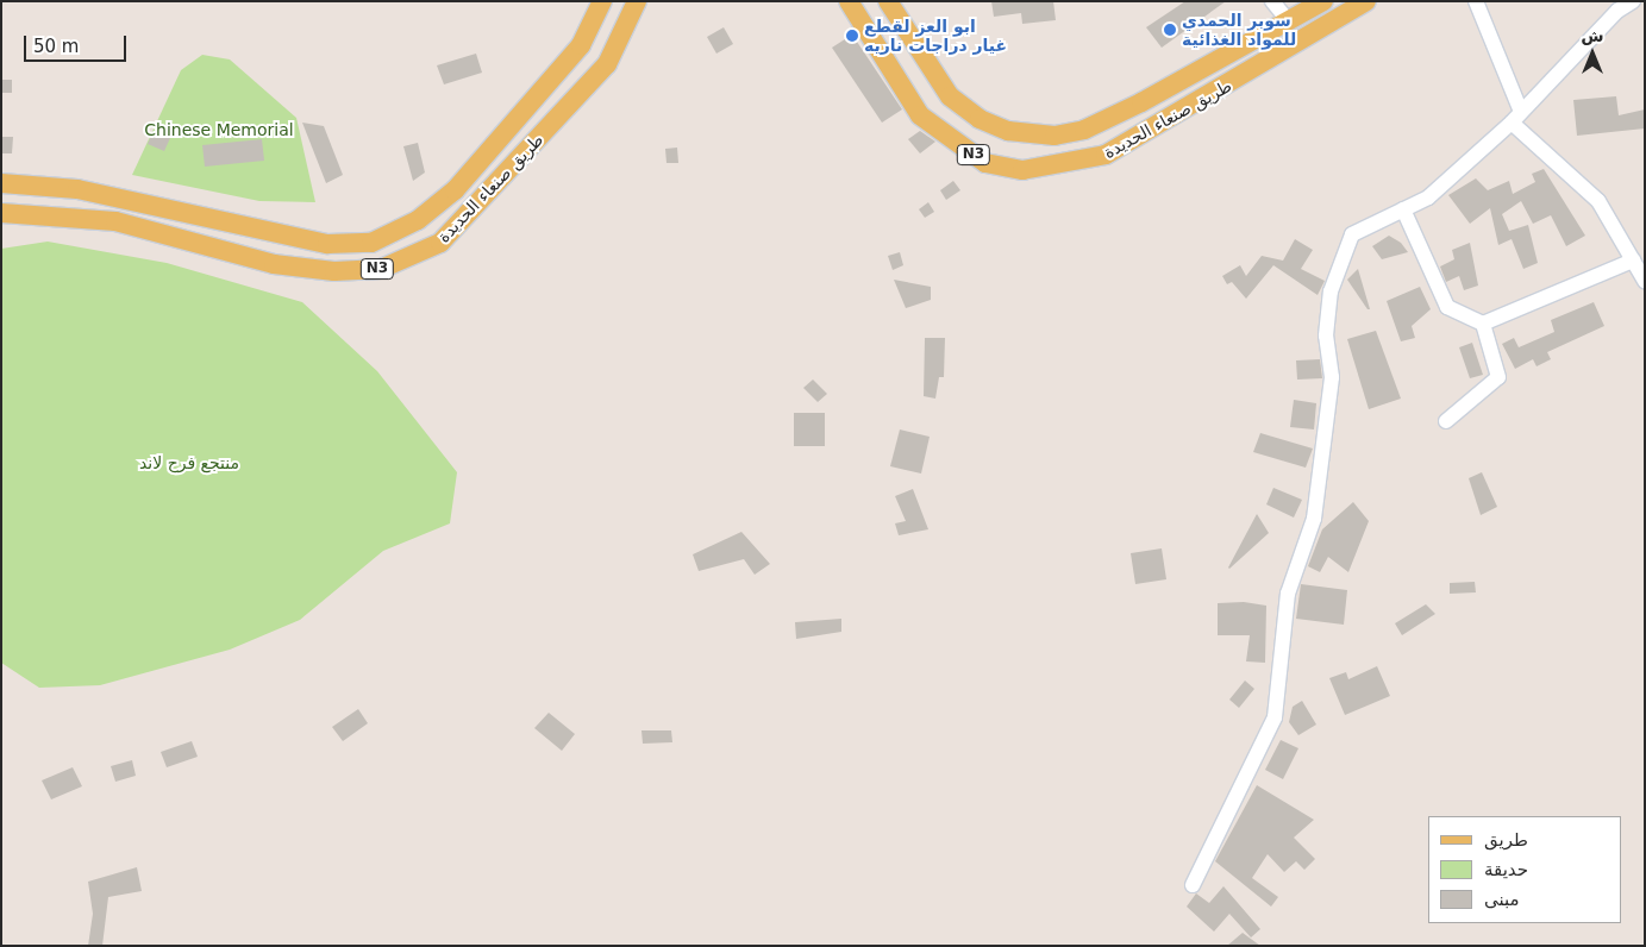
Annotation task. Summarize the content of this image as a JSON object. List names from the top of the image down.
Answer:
{
  "streets": {
    "main road": ["طريق صنعاء الحديدة", "N3"]
  },
  "parks": ["Chinese Memorial", "منتجع فرح لاند"],
  "places": ["سوبر الحمدي للمواد الغذائية", "ابو العز لقطع غيار دراجات ناريه"],
  "legend": ["طريق", "حديقة", "مبنى"],
  "scale_bar": "50 m",
  "north": "top"
}
